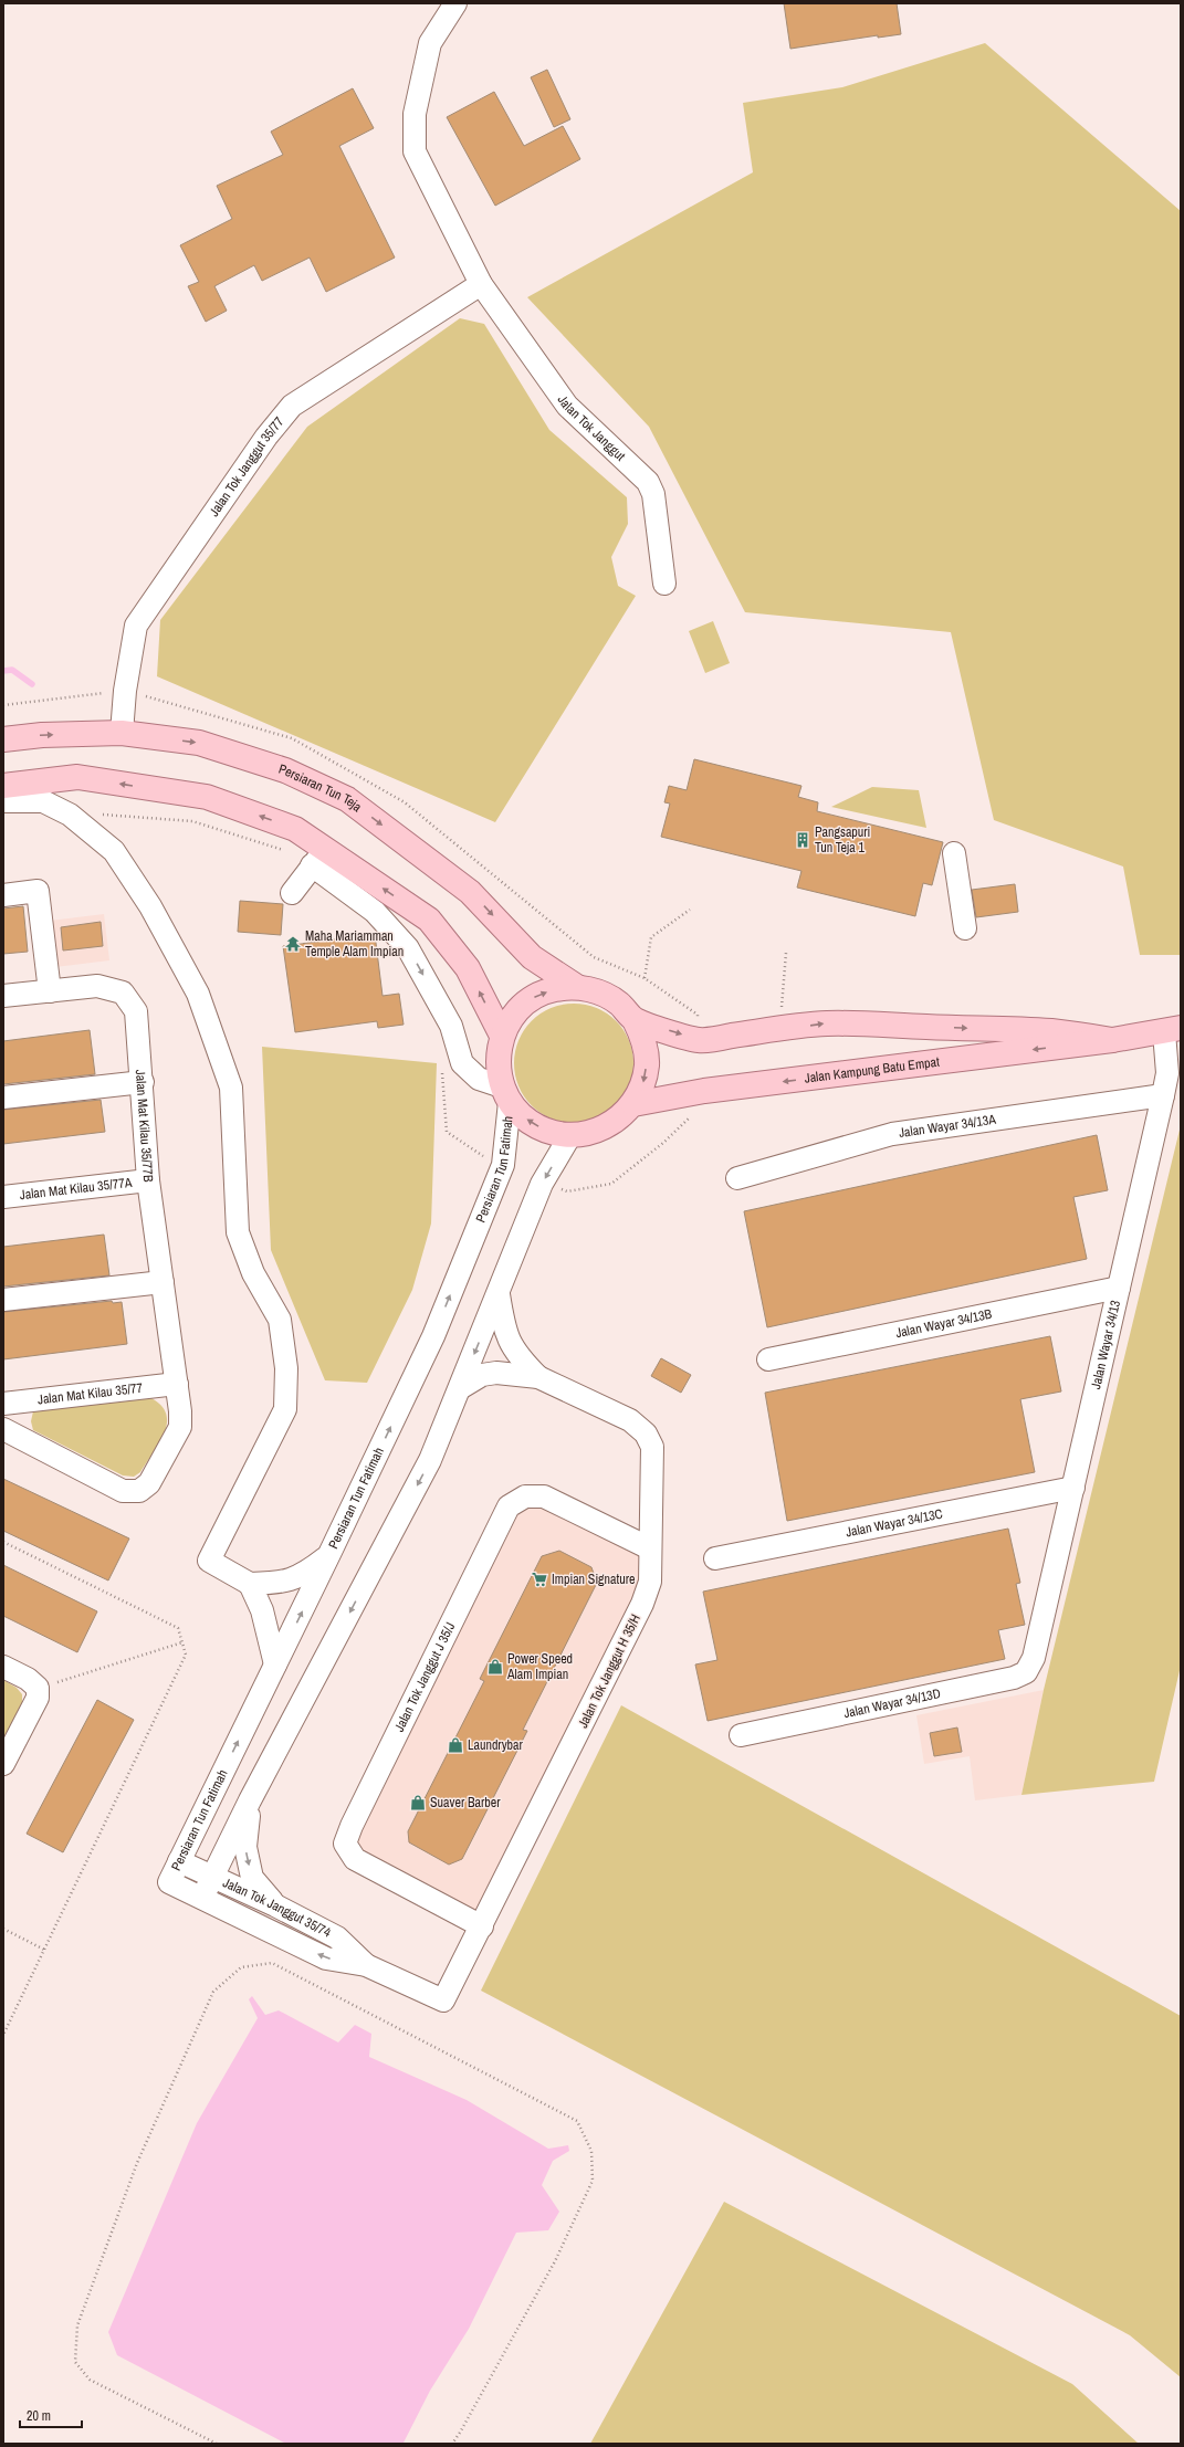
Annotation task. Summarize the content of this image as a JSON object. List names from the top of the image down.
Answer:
{
  "streets": {
    "main road": ["Persiaran Tun Teja", "Jalan Kampung Batu Empat"],
    "street": [
      "Jalan Tok Janggut",
      "Jalan Tok Janggut 35/77",
      "Jalan Mat Kilau 35/77B",
      "Jalan Wayar 34/13A",
      "Persiaran Tun Fatimah",
      "Jalan Mat Kilau 35/77A",
      "Jalan Wayar 34/13B",
      "Jalan Wayar 34/13",
      "Jalan Mat Kilau 35/77",
      "Jalan Wayar 34/13C",
      "Jalan Tok Janggut H 35/H",
      "Jalan Tok Janggut J 35/J",
      "Jalan Wayar 34/13D",
      "Jalan Tok Janggut 35/74"
    ]
  },
  "crossings": [
    ["Jalan Tok Janggut", "Jalan Tok Janggut 35/77"],
    ["Jalan Tok Janggut 35/77", "Persiaran Tun Teja"],
    ["Persiaran Tun Teja", "Jalan Kampung Batu Empat"],
    ["Persiaran Tun Teja", "Persiaran Tun Fatimah"],
    ["Jalan Kampung Batu Empat", "Persiaran Tun Fatimah"],
    ["Jalan Kampung Batu Empat", "Jalan Wayar 34/13"],
    ["Jalan Mat Kilau 35/77B", "Jalan Mat Kilau 35/77A"],
    ["Jalan Mat Kilau 35/77B", "Jalan Mat Kilau 35/77"],
    ["Jalan Wayar 34/13A", "Jalan Wayar 34/13"],
    ["Persiaran Tun Fatimah", "Jalan Tok Janggut 35/74"],
    ["Jalan Wayar 34/13B", "Jalan Wayar 34/13"],
    ["Jalan Wayar 34/13", "Jalan Wayar 34/13C"],
    ["Jalan Wayar 34/13", "Jalan Wayar 34/13D"],
    ["Jalan Tok Janggut H 35/H", "Jalan Tok Janggut J 35/J"],
    ["Jalan Tok Janggut H 35/H", "Jalan Tok Janggut 35/74"]
  ],
  "places": {
    "building": ["Pangsapuri Tun Teja 1"],
    "temple": ["Maha Mariamman Temple Alam Impian"],
    "supermarket": ["Impian Signature"],
    "shop": ["Power Speed Alam Impian", "Laundrybar", "Suaver Barber"]
  },
  "scale_bar": "20 m"
}
